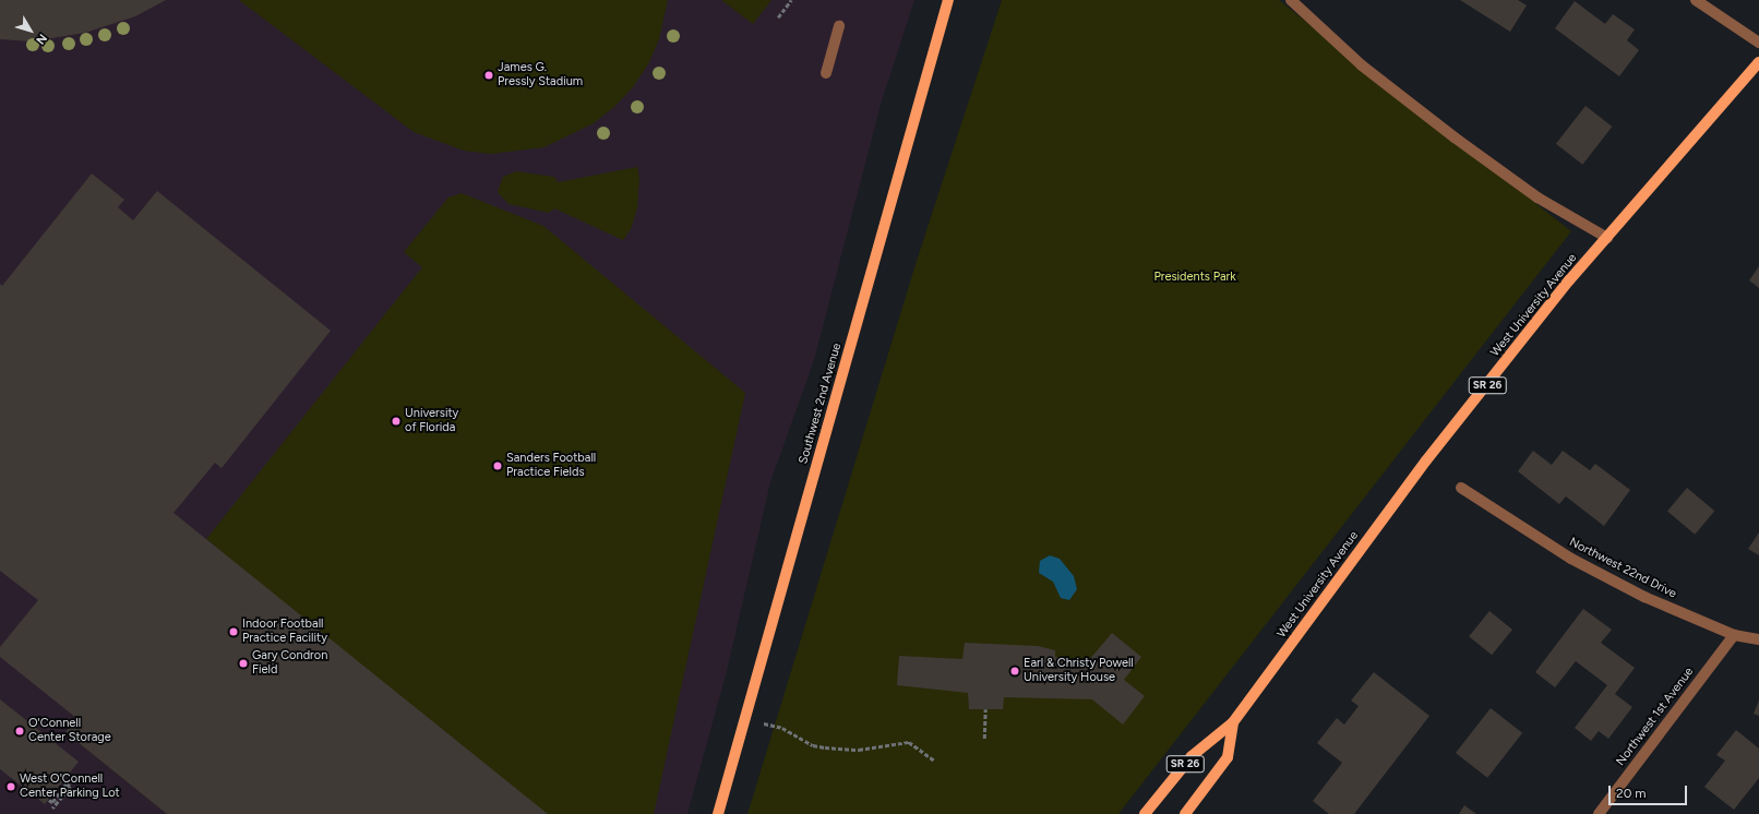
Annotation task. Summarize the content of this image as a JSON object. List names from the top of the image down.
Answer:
{
  "streets": {
    "main road": ["West University Avenue", "SR 26", "Southwest 2nd Avenue"],
    "street": ["Northwest 22nd Drive", "Northwest 1st Avenue"]
  },
  "crossings": [
    ["Northwest 22nd Drive", "Northwest 1st Avenue"]
  ],
  "parks": ["Presidents Park"],
  "places": [
    "James G. Pressly Stadium",
    "University of Florida",
    "Sanders Football Practice Fields",
    "Indoor Football Practice Facility",
    "Gary Condron Field",
    "Earl & Christy Powell University House",
    "O'Connell Center Storage",
    "West O'Connell Center Parking Lot"
  ],
  "scale_bar": "20 m",
  "north": "bottom right"
}
